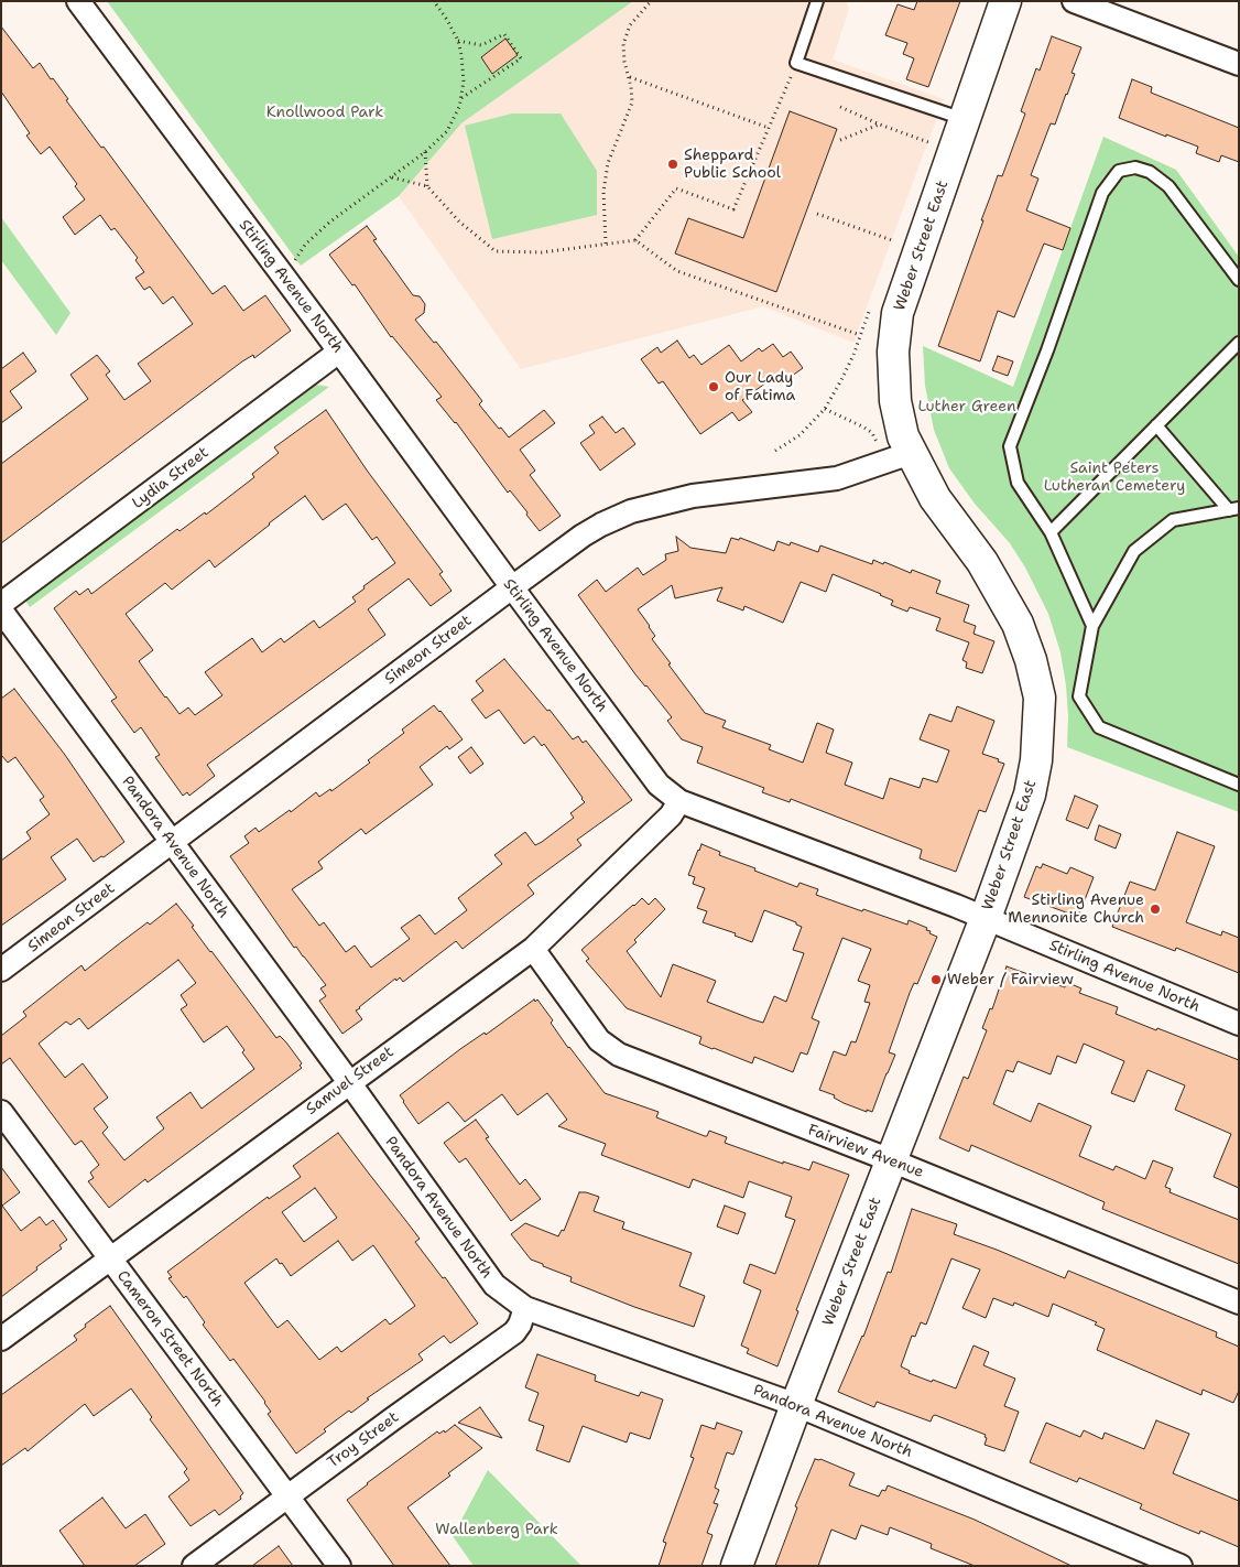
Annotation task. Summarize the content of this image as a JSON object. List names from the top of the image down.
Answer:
{
  "streets": {
    "main road": ["Weber Street East"],
    "street": [
      "Stirling Avenue North",
      "Lydia Street",
      "Simeon Street",
      "Pandora Avenue North",
      "Samuel Street",
      "Fairview Avenue",
      "Cameron Street North",
      "Troy Street"
    ]
  },
  "crossings": [
    ["Weber Street East", "Stirling Avenue North"],
    ["Weber Street East", "Simeon Street"],
    ["Weber Street East", "Pandora Avenue North"],
    ["Weber Street East", "Fairview Avenue"],
    ["Stirling Avenue North", "Lydia Street"],
    ["Stirling Avenue North", "Simeon Street"],
    ["Stirling Avenue North", "Samuel Street"],
    ["Simeon Street", "Pandora Avenue North"],
    ["Pandora Avenue North", "Samuel Street"],
    ["Pandora Avenue North", "Troy Street"],
    ["Samuel Street", "Fairview Avenue"],
    ["Samuel Street", "Cameron Street North"],
    ["Cameron Street North", "Troy Street"]
  ],
  "parks": [
    "Knollwood Park",
    "Luther Green",
    "Saint Peters Lutheran Cemetery",
    "Wallenberg Park"
  ],
  "places": [
    "Sheppard Public School",
    "Our Lady of Fatima",
    "Stirling Avenue Mennonite Church",
    "Weber / Fairview"
  ]
}
